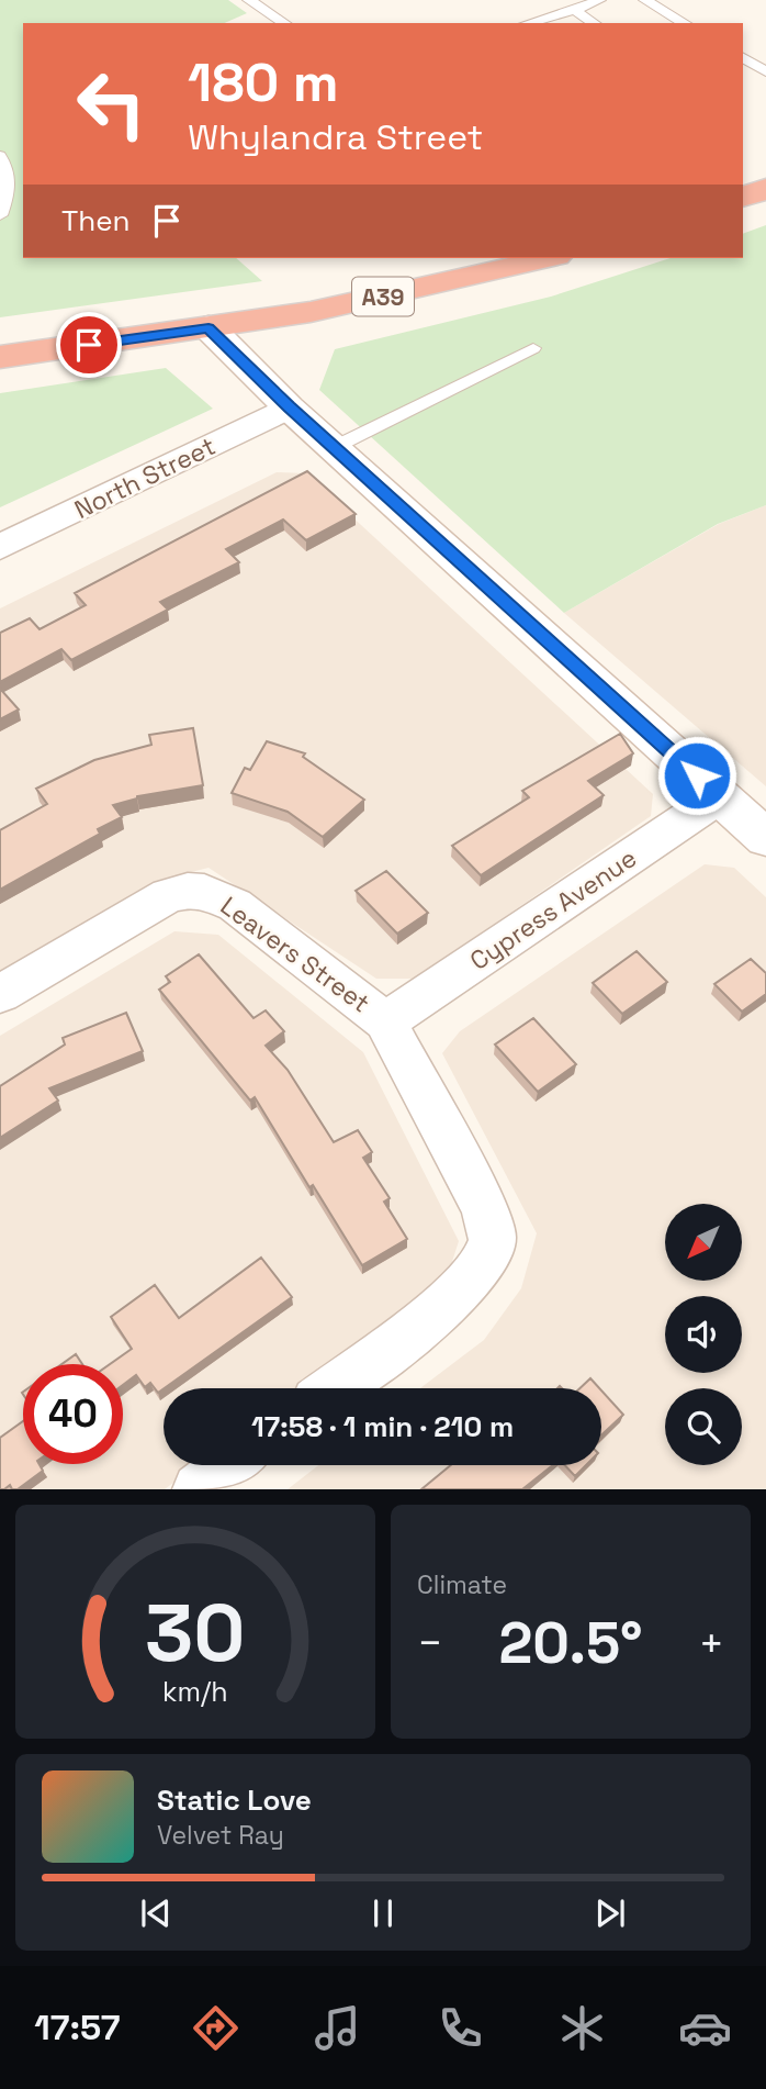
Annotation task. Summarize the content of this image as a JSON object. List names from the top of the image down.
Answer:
{
  "streets": {
    "highway": ["A39"],
    "street": ["North Street", "Cypress Avenue", "Leavers Street"]
  },
  "crossings": [
    ["Cypress Avenue", "Leavers Street"]
  ],
  "north": "bottom left",
  "page": {
    "turn": ["180 m", "Whylandra Street"],
    "then": "Then",
    "limit": "40",
    "trip": "17:58 · 1 min · 210 m",
    "tile": "Climate",
    "heat": ["−", "20.5°", "+"],
    "song": ["Static Love", "Velvet Ray"],
    "tabs": "17:57",
    "gauge": ["30", "km/h"]
  }
}
